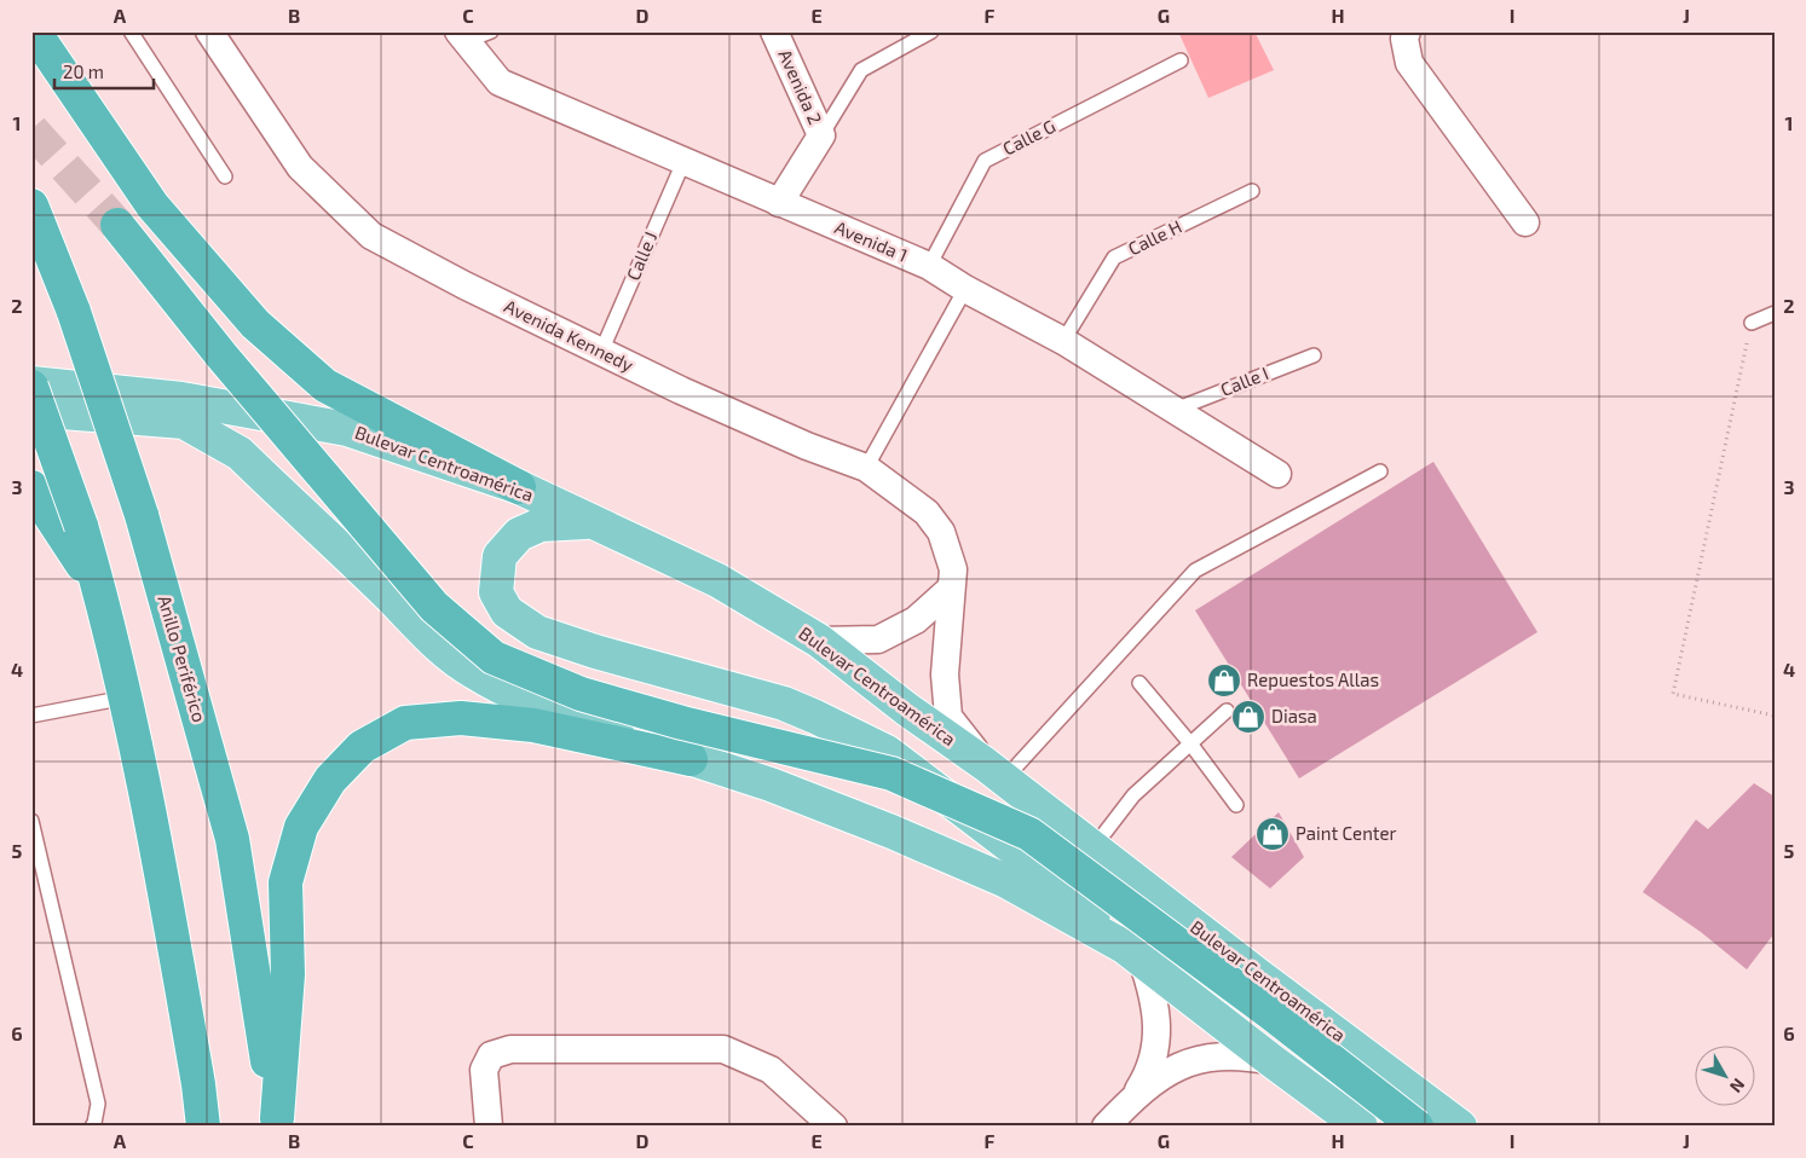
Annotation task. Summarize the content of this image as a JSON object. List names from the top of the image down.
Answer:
{
  "streets": {
    "highway": ["Anillo Periférico"],
    "main road": ["Bulevar Centroamérica"],
    "street": ["Avenida 2", "Avenida 1", "Avenida Kennedy"],
    "lane": [
      "Calle G",
      "Calle H",
      "Calle J",
      "Calle I"
    ]
  },
  "crossings": [
    ["Avenida 2", "Avenida 1"],
    ["Calle G", "Avenida 1"],
    ["Calle H", "Avenida 1"],
    ["Avenida 1", "Calle J"],
    ["Avenida 1", "Calle I"],
    ["Calle J", "Avenida Kennedy"],
    ["Avenida Kennedy", "Bulevar Centroamérica"]
  ],
  "places": {
    "shop": ["Repuestos Allas", "Diasa", "Paint Center"]
  },
  "scale_bar": "20 m",
  "north": "bottom right",
  "grid": {
    "columns": [
      "A",
      "B",
      "C",
      "D",
      "E",
      "F",
      "G",
      "H",
      "I",
      "J"
    ],
    "rows": [
      "1",
      "2",
      "3",
      "4",
      "5",
      "6"
    ]
  }
}
